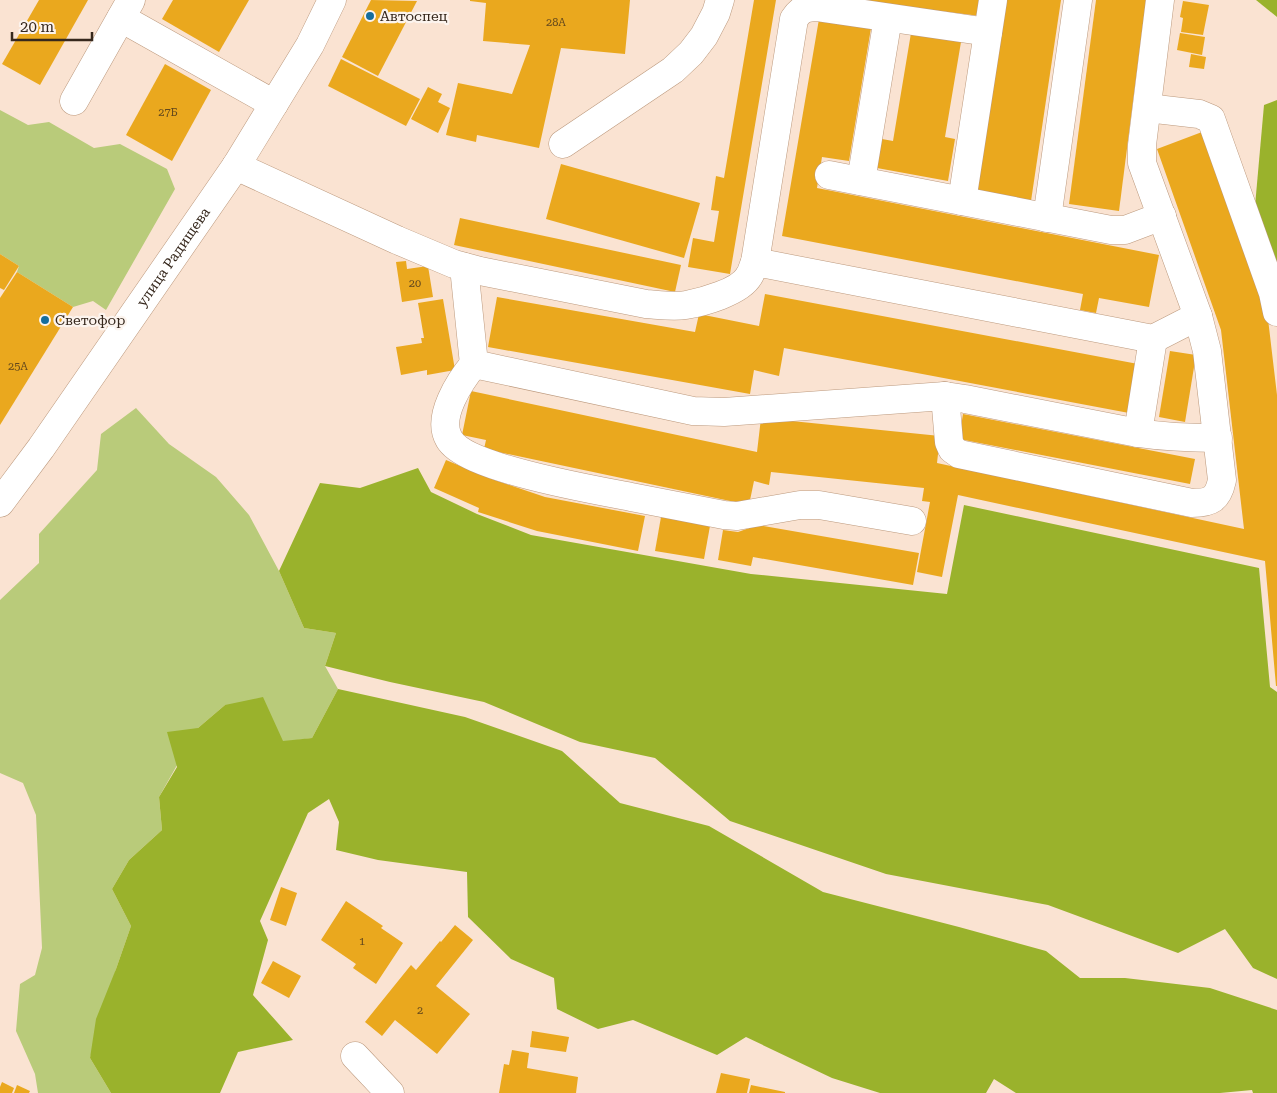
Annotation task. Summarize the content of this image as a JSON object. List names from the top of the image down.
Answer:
{
  "streets": {
    "street": ["улица Радищева"]
  },
  "places": ["Автоспец", "Светофор"],
  "house_numbers": [
    "28А",
    "27Б",
    "20",
    "25А",
    "1",
    "2"
  ],
  "scale_bar": "20 m"
}
